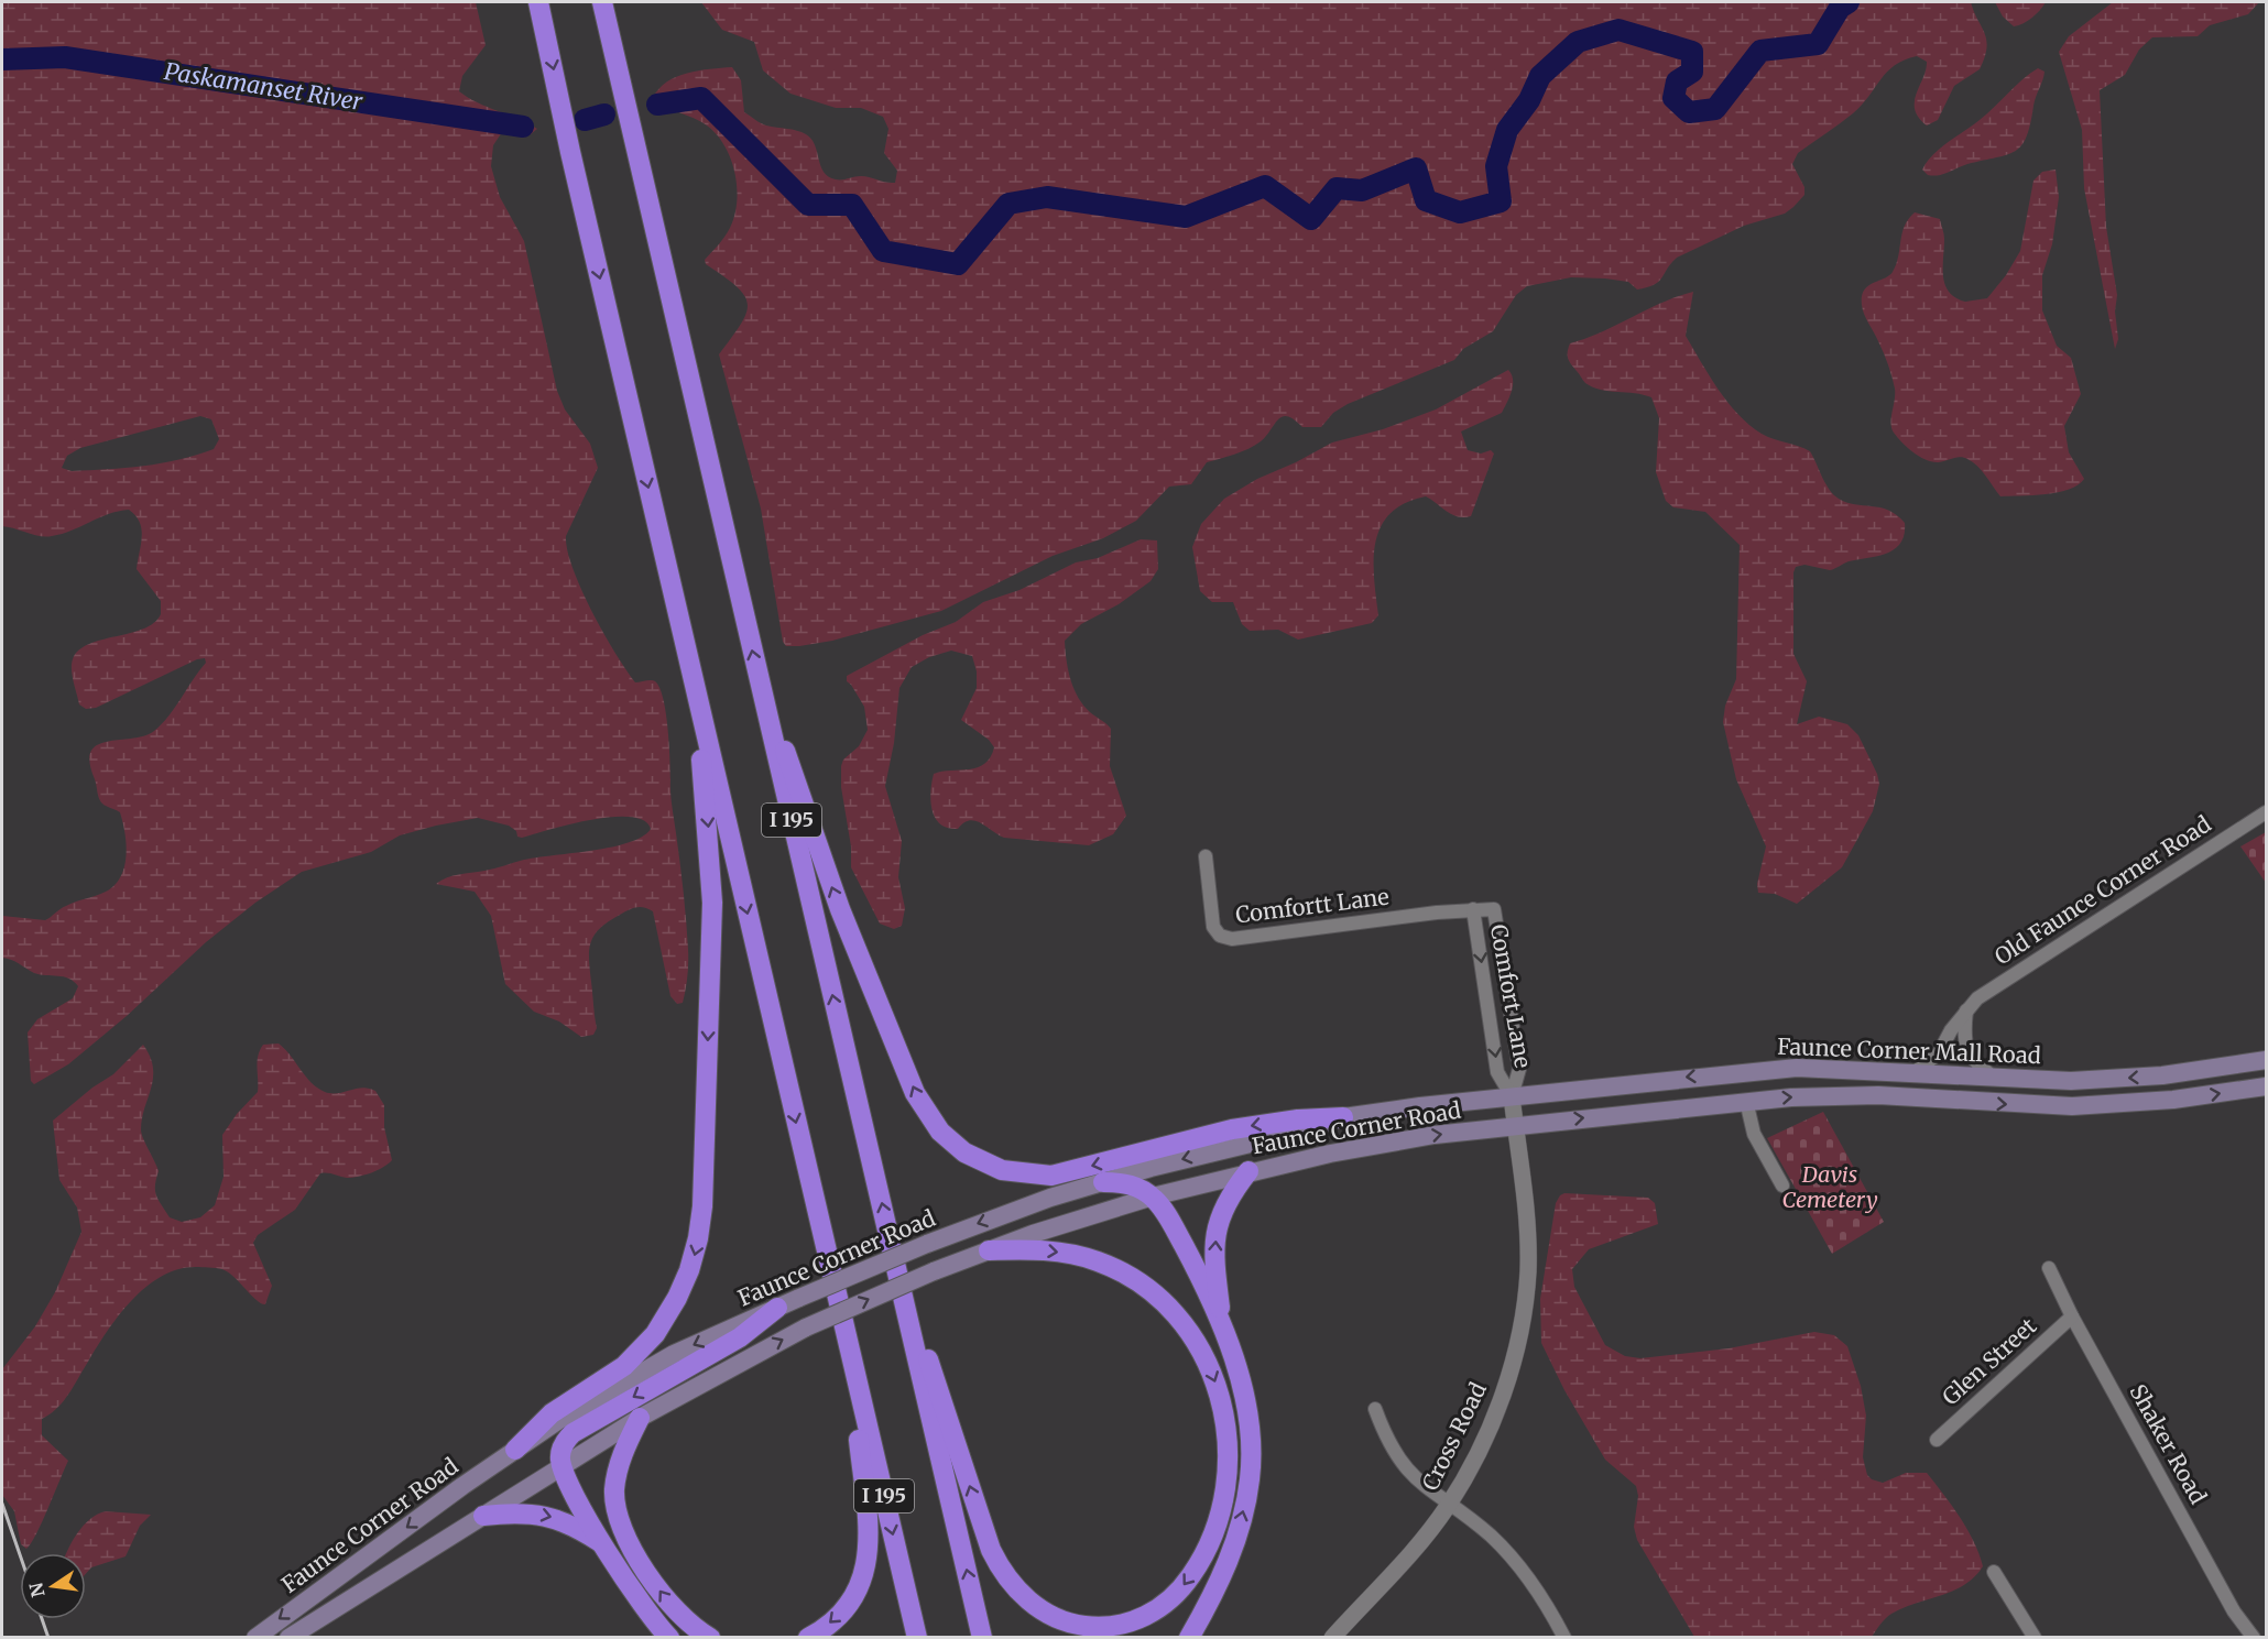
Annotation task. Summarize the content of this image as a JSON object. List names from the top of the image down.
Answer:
{
  "streets": {
    "highway": ["I 195"],
    "main road": ["Faunce Corner Mall Road", "Faunce Corner Road"],
    "street": [
      "Old Faunce Corner Road",
      "Comfortt Lane",
      "Comfort Lane",
      "Glen Street",
      "Cross Road",
      "Shaker Road"
    ]
  },
  "crossings": [
    ["Old Faunce Corner Road", "Faunce Corner Mall Road"],
    ["Comfortt Lane", "Comfort Lane"],
    ["Comfort Lane", "Faunce Corner Mall Road"],
    ["Comfort Lane", "Faunce Corner Road"],
    ["Comfort Lane", "Cross Road"],
    ["Faunce Corner Mall Road", "Faunce Corner Road"],
    ["Faunce Corner Mall Road", "Cross Road"],
    ["Faunce Corner Road", "Cross Road"],
    ["Glen Street", "Shaker Road"]
  ],
  "water": ["Paskamanset River"],
  "parks": ["Davis Cemetery"],
  "north": "left"
}
